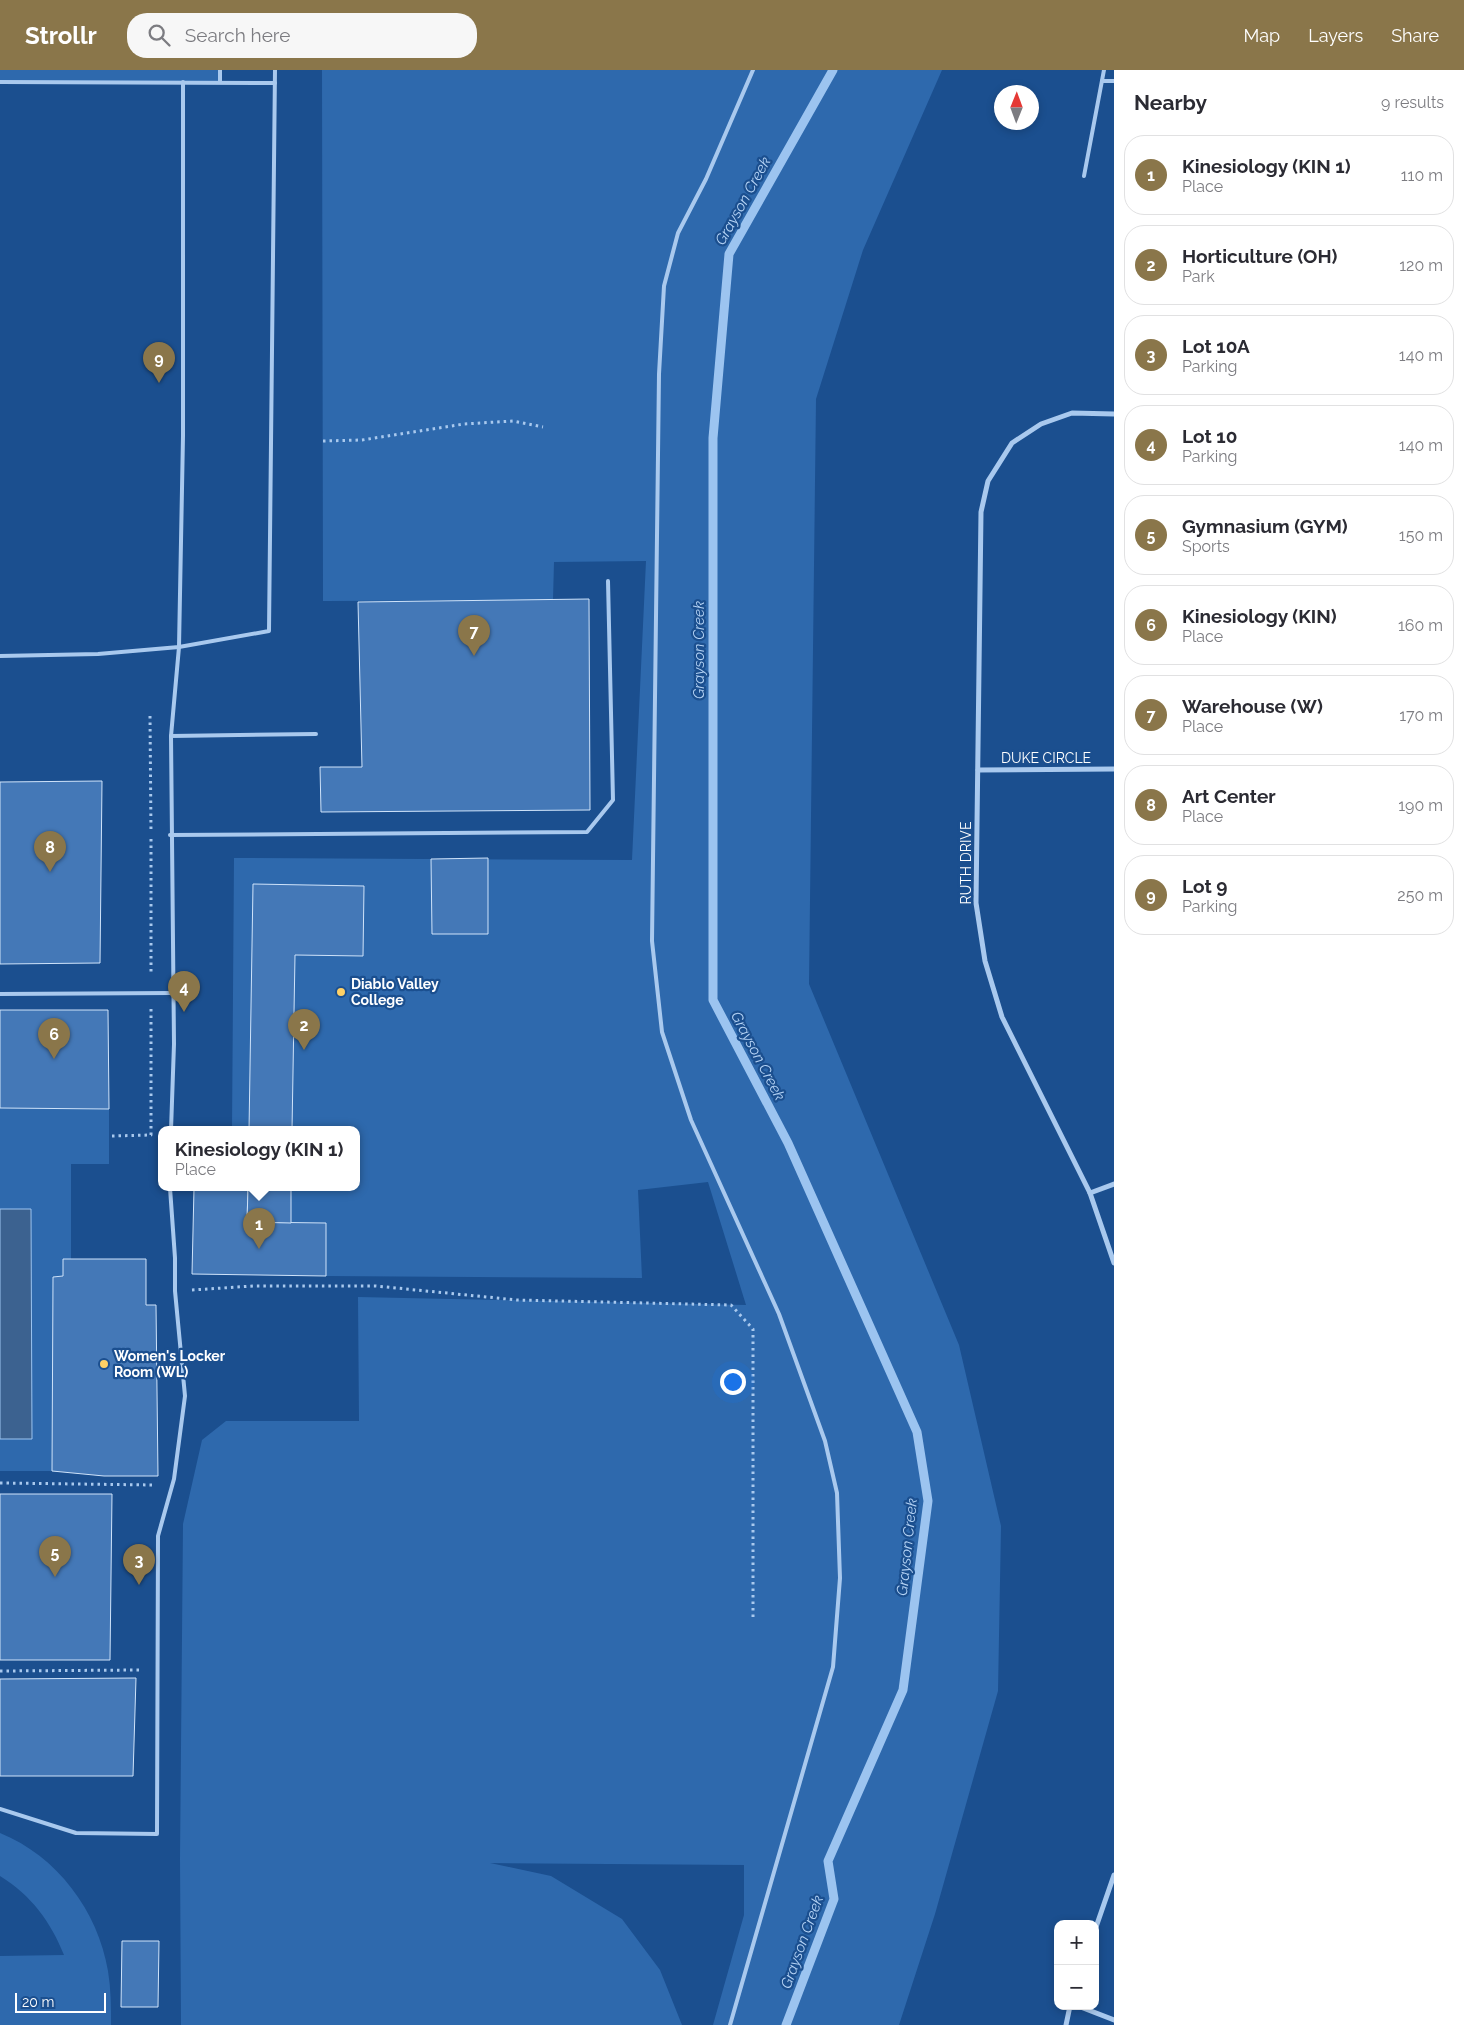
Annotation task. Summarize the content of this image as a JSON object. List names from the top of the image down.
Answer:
{
  "streets": {
    "street": ["DUKE CIRCLE", "RUTH DRIVE"]
  },
  "crossings": [
    ["DUKE CIRCLE", "RUTH DRIVE"]
  ],
  "water": ["Grayson Creek"],
  "places": ["Diablo Valley College", "Women's Locker Room (WL)"],
  "scale_bar": "20 m",
  "north": "top",
  "page": {
    "header": "Strollr",
    "search": "Search here",
    "nav": ["Map", "Layers", "Share"],
    "heading": ["Nearby", "9 results"],
    "list": [
      {
        "mark": "1",
        "name": "Kinesiology (KIN 1)",
        "note": "Place",
        "value": "110 m"
      },
      {
        "mark": "2",
        "name": "Horticulture (OH)",
        "note": "Park",
        "value": "120 m"
      },
      {
        "mark": "3",
        "name": "Lot 10A",
        "note": "Parking",
        "value": "140 m"
      },
      {
        "mark": "4",
        "name": "Lot 10",
        "note": "Parking",
        "value": "140 m"
      },
      {
        "mark": "5",
        "name": "Gymnasium (GYM)",
        "note": "Sports",
        "value": "150 m"
      },
      {
        "mark": "6",
        "name": "Kinesiology (KIN)",
        "note": "Place",
        "value": "160 m"
      },
      {
        "mark": "7",
        "name": "Warehouse (W)",
        "note": "Place",
        "value": "170 m"
      },
      {
        "mark": "8",
        "name": "Art Center",
        "note": "Place",
        "value": "190 m"
      },
      {
        "mark": "9",
        "name": "Lot 9",
        "note": "Parking",
        "value": "250 m"
      }
    ],
    "pins": [
      "9",
      "7",
      "8",
      "4",
      "2",
      "6",
      "1",
      "5",
      "3"
    ],
    "popup": ["Kinesiology (KIN 1)", "Place"],
    "map_buttons": ["+", "−"],
    "scale": "20 m"
  }
}
